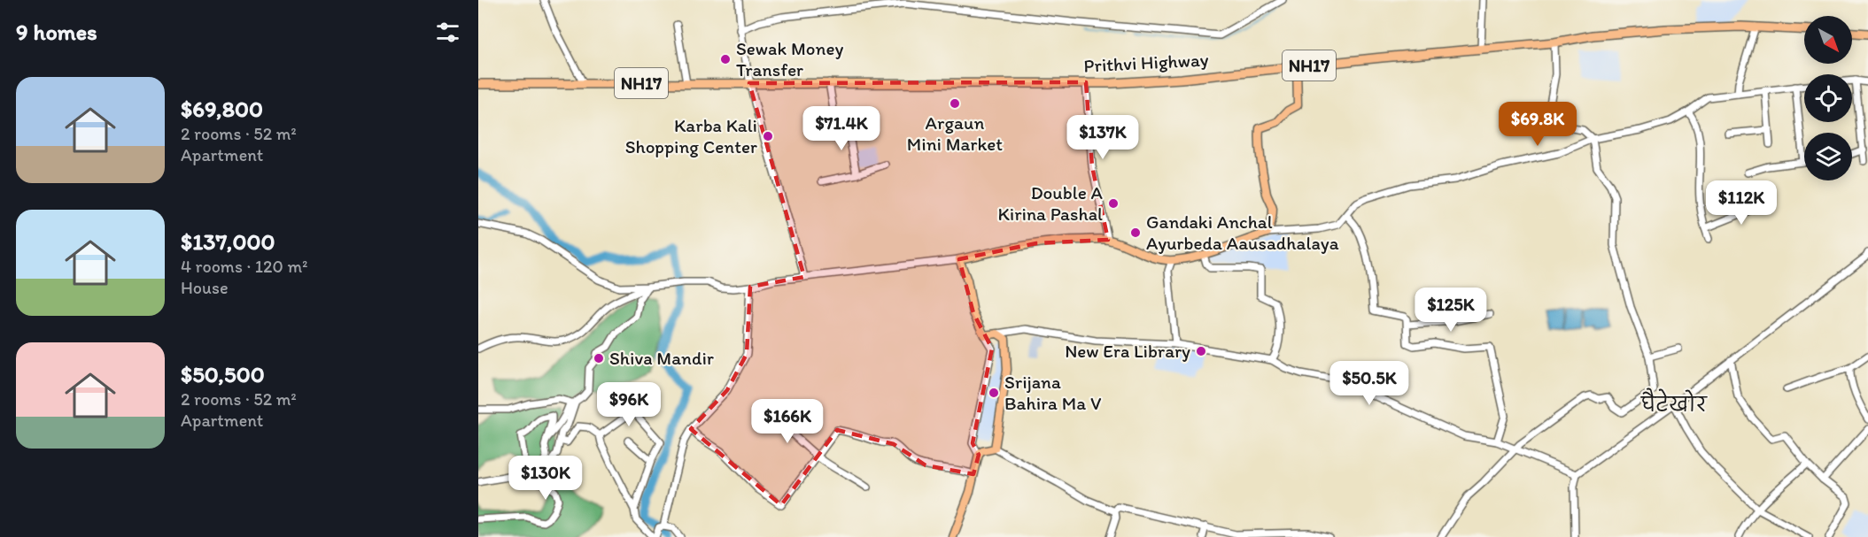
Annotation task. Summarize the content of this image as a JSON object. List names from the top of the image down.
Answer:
{
  "streets": {
    "highway": ["Prithvi Highway", "NH17"]
  },
  "districts": ["घैटेखोर"],
  "places": [
    "Sewak Money Transfer",
    "Argaun Mini Market",
    "Karba Kali Shopping Center",
    "Double A Kirina Pashal",
    "Gandaki Anchal Ayurbeda Aausadhalaya",
    "New Era Library",
    "Shiva Mandir",
    "Srijana Bahira Ma V"
  ],
  "north": "bottom right",
  "page": {
    "heading": "9 homes",
    "list": [
      {
        "name": "$69,800",
        "note": "2 rooms · 52 m² · Apartment"
      },
      {
        "name": "$137,000",
        "note": "4 rooms · 120 m² · House"
      },
      {
        "name": "$50,500",
        "note": "2 rooms · 52 m² · Apartment"
      }
    ],
    "price": [
      "$69.8K",
      "$71.4K",
      "$137K",
      "$112K",
      "$125K",
      "$50.5K",
      "$96K",
      "$166K",
      "$130K"
    ]
  }
}
